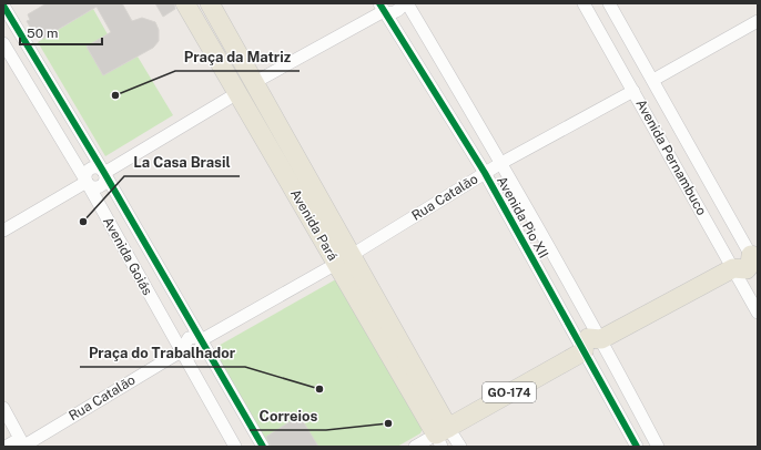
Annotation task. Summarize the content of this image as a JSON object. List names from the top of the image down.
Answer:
{
  "streets": {
    "main road": ["Avenida Pará", "GO-174"],
    "street": [
      "Avenida Pernambuco",
      "Rua Catalão",
      "Avenida Pio XII",
      "Avenida Goiás"
    ]
  },
  "crossings": [
    ["Avenida Pernambuco", "Rua Catalão"],
    ["Avenida Pernambuco", "GO-174"],
    ["Rua Catalão", "Avenida Pio XII"],
    ["Rua Catalão", "Avenida Pará"],
    ["Rua Catalão", "Avenida Goiás"],
    ["Avenida Pio XII", "GO-174"],
    ["Avenida Pará", "GO-174"]
  ],
  "places": [
    "Praça da Matriz",
    "La Casa Brasil",
    "Praça do Trabalhador",
    "Correios"
  ],
  "scale_bar": "50 m"
}
